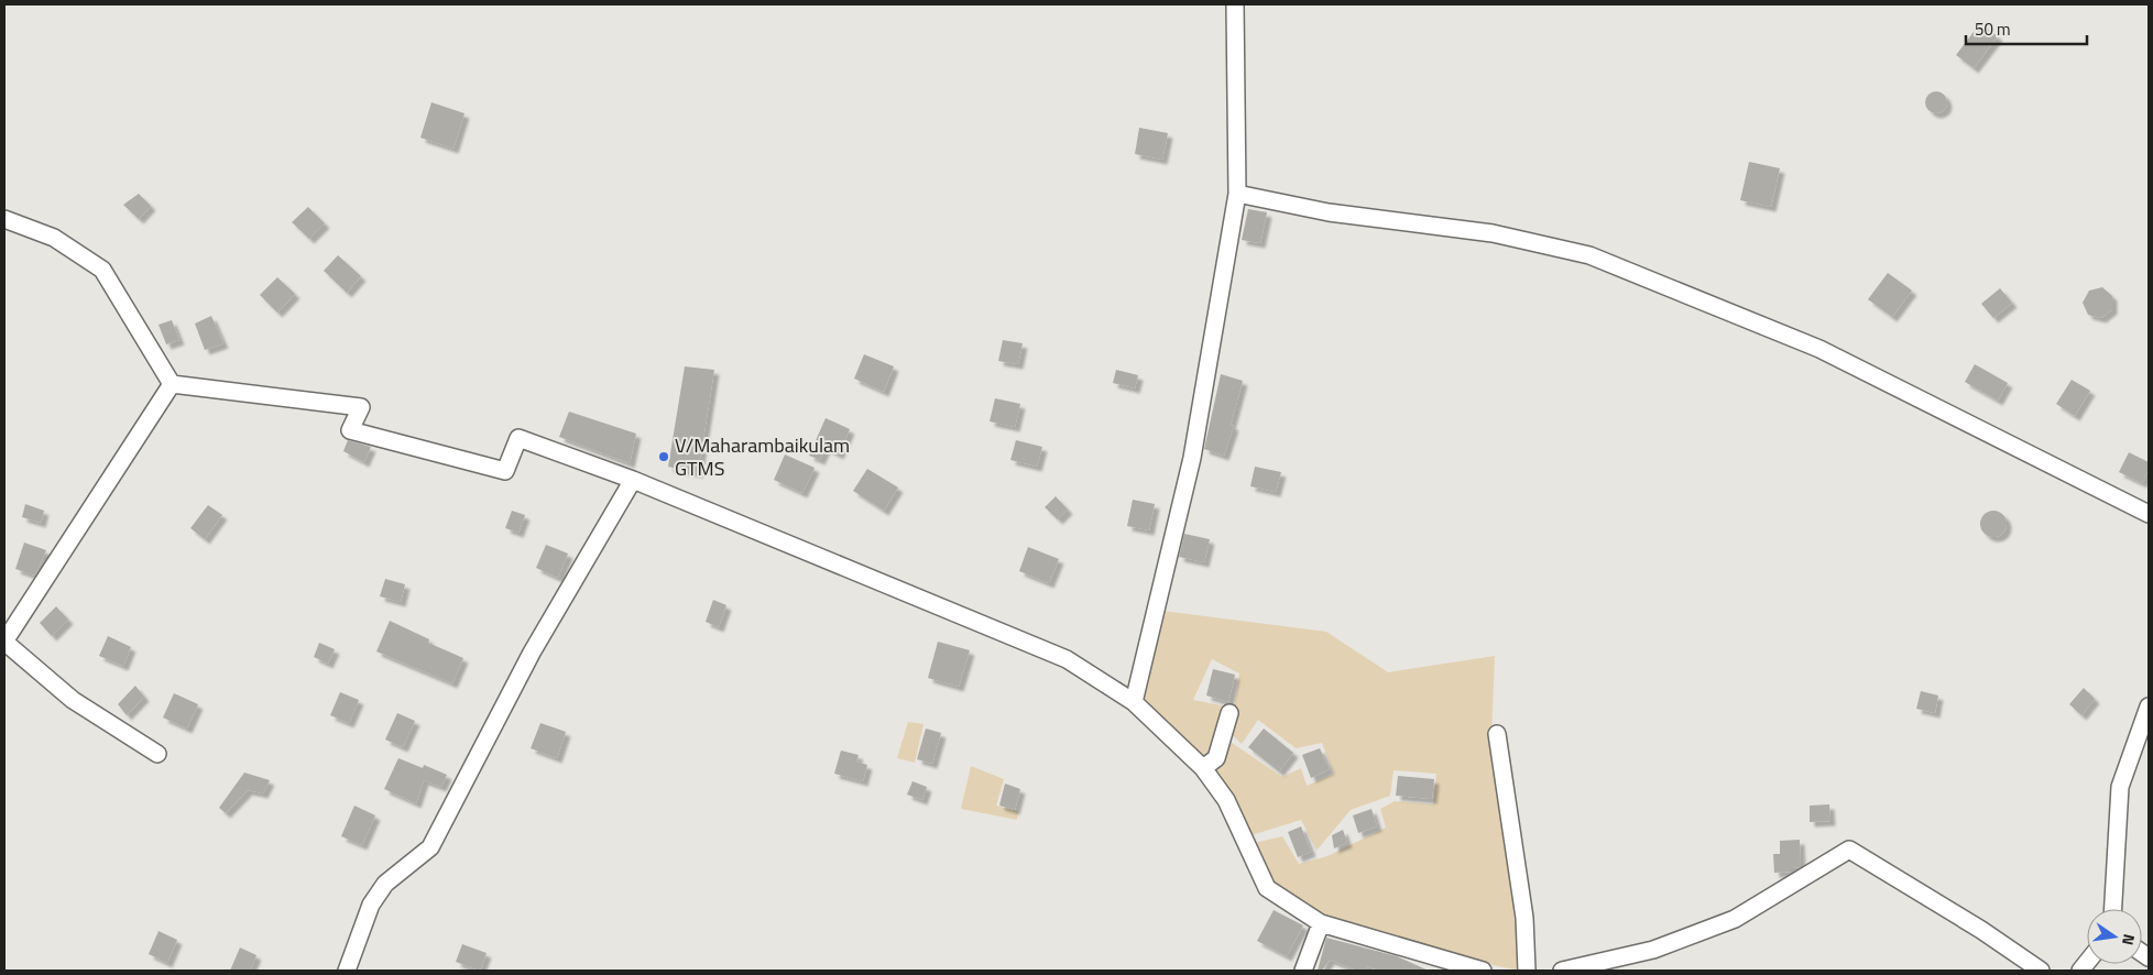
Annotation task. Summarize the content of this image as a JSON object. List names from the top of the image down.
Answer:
{
  "places": ["V/Maharambaikulam GTMS"],
  "scale_bar": "50 m",
  "north": "right"
}
